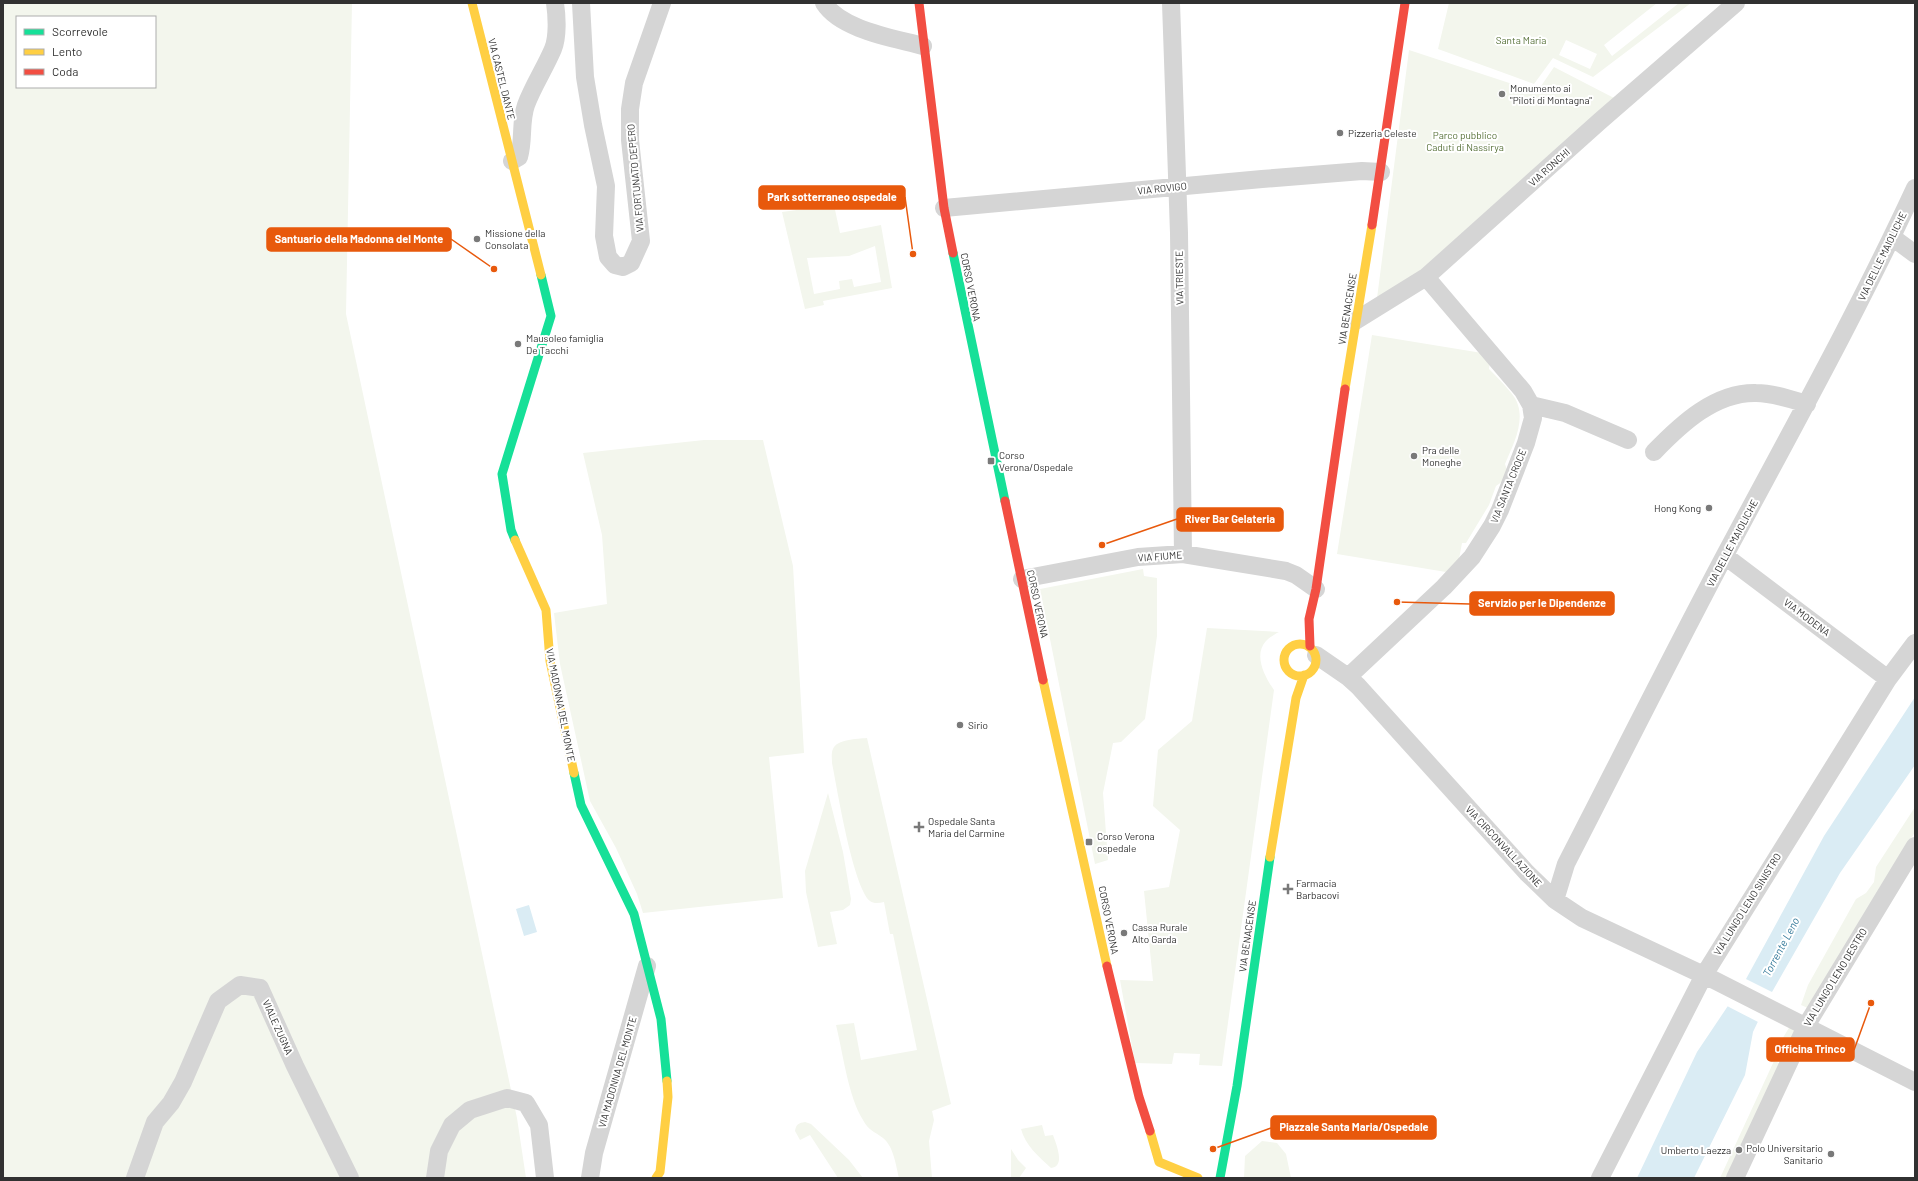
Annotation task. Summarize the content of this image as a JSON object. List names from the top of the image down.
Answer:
{
  "streets": {
    "street": [
      "VIA CASTEL DANTE",
      "VIA RONCHI",
      "VIA FORTUNATO DEPERO",
      "VIA ROVIGO",
      "VIA DELLE MAIOLICHE",
      "VIA TRIESTE",
      "CORSO VERONA",
      "VIA BENACENSE",
      "VIA SANTA CROCE",
      "VIA FIUME",
      "VIA MODENA",
      "VIA MADONNA DEL MONTE",
      "VIA CIRCONVALLAZIONE",
      "VIA LUNGO LENO SINISTRO",
      "VIA LUNGO LENO DESTRO",
      "VIALE ZUGNA"
    ]
  },
  "crossings": [
    ["VIA CASTEL DANTE", "VIA MADONNA DEL MONTE"],
    ["VIA RONCHI", "VIA BENACENSE"],
    ["VIA ROVIGO", "VIA TRIESTE"],
    ["VIA ROVIGO", "CORSO VERONA"],
    ["VIA ROVIGO", "VIA BENACENSE"],
    ["VIA DELLE MAIOLICHE", "VIA MODENA"],
    ["VIA DELLE MAIOLICHE", "VIA CIRCONVALLAZIONE"],
    ["VIA TRIESTE", "VIA FIUME"],
    ["CORSO VERONA", "VIA FIUME"],
    ["VIA BENACENSE", "VIA FIUME"],
    ["VIA SANTA CROCE", "VIA CIRCONVALLAZIONE"],
    ["VIA MODENA", "VIA LUNGO LENO SINISTRO"],
    ["VIA CIRCONVALLAZIONE", "VIA LUNGO LENO SINISTRO"],
    ["VIA CIRCONVALLAZIONE", "VIA LUNGO LENO DESTRO"]
  ],
  "water": ["Torrente Leno"],
  "parks": ["Santa Maria", "Parco pubblico Caduti di Nassirya"],
  "places": {
    "other": [
      "Monumento ai \"Piloti di Montagna\"",
      "Pizzeria Celeste",
      "Missione della Consolata",
      "Park sotterraneo ospedale",
      "Santuario della Madonna del Monte",
      "Mausoleo famiglia De Tacchi",
      "Pra delle Moneghe",
      "Hong Kong",
      "River Bar Gelateria",
      "Servizio per le Dipendenze",
      "Sirio",
      "Cassa Rurale Alto Garda",
      "Officina Trinco",
      "Piazzale Santa Maria/Ospedale",
      "Umberto Laezza",
      "Polo Universitario Sanitario"
    ],
    "transit": ["Corso Verona/Ospedale", "Corso Verona ospedale"],
    "health": ["Ospedale Santa Maria del Carmine", "Farmacia Barbacovi"]
  },
  "legend": ["Scorrevole", "Lento", "Coda"]
}
